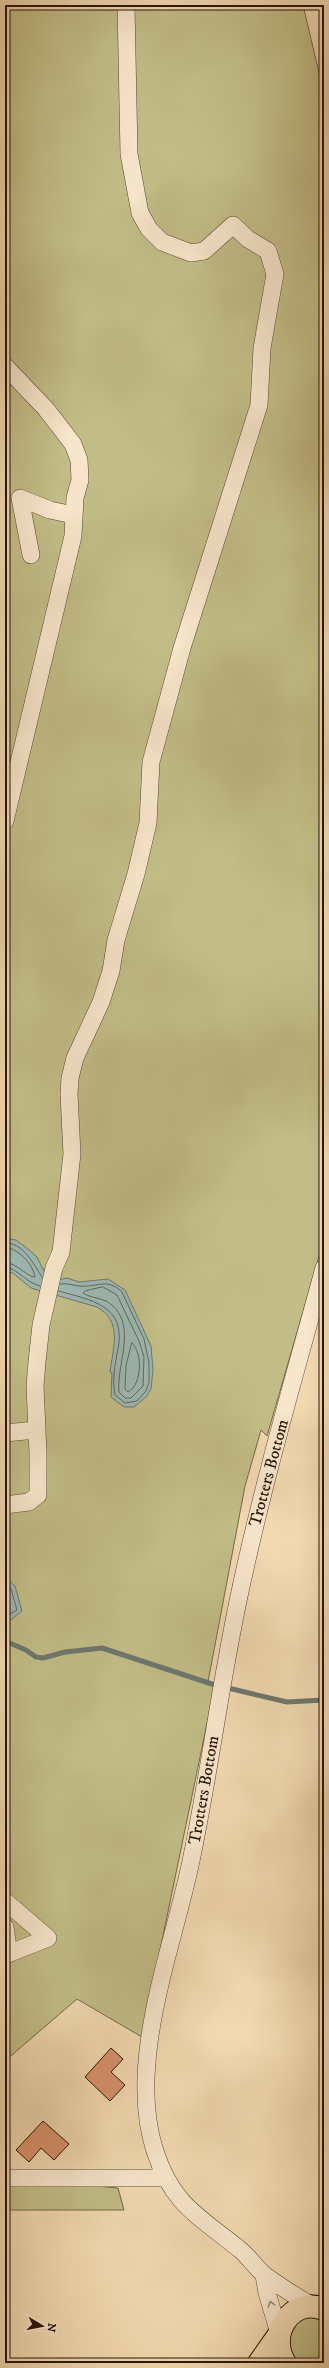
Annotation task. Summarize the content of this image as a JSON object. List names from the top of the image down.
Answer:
{
  "streets": {
    "street": ["Trotters Bottom"]
  },
  "north": "right"
}
